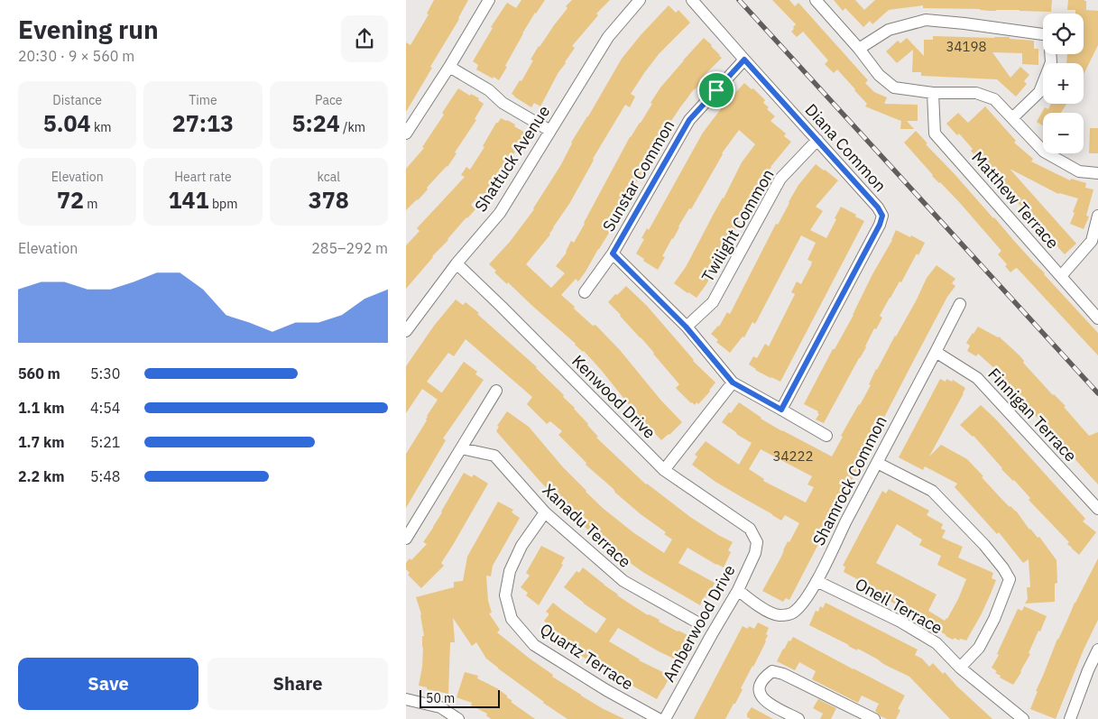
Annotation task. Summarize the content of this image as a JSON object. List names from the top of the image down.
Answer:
{
  "streets": {
    "street": [
      "Diana Common",
      "Shattuck Avenue",
      "Sunstar Common",
      "Matthew Terrace",
      "Twilight Common",
      "Kenwood Drive",
      "Finnigan Terrace",
      "Shamrock Common",
      "Xanadu Terrace",
      "Oneil Terrace",
      "Amberwood Drive",
      "Quartz Terrace"
    ]
  },
  "crossings": [
    ["Diana Common", "Sunstar Common"],
    ["Diana Common", "Twilight Common"],
    ["Shattuck Avenue", "Kenwood Drive"],
    ["Kenwood Drive", "Amberwood Drive"],
    ["Finnigan Terrace", "Shamrock Common"],
    ["Shamrock Common", "Oneil Terrace"],
    ["Shamrock Common", "Amberwood Drive"],
    ["Xanadu Terrace", "Quartz Terrace"]
  ],
  "house_numbers": ["34198", "34222"],
  "scale_bar": "50 m",
  "page": {
    "heading": ["Evening run", "20:30 · 9 × 560 m"],
    "map_buttons": ["+", "−"],
    "stats": [
      ["Distance", "5.04 km"],
      ["Time", "27:13"],
      ["Pace", "5:24 /km"],
      ["Elevation", "72 m"],
      ["Heart rate", "141 bpm"],
      ["kcal", "378"]
    ],
    "chart": ["Elevation", "285–292 m"],
    "list": [
      {
        "name": "560 m",
        "note": "5:30"
      },
      {
        "name": "1.1 km",
        "note": "4:54"
      },
      {
        "name": "1.7 km",
        "note": "5:21"
      },
      {
        "name": "2.2 km",
        "note": "5:48"
      }
    ],
    "buttons": ["Save", "Share"],
    "scale": "50 m"
  }
}
